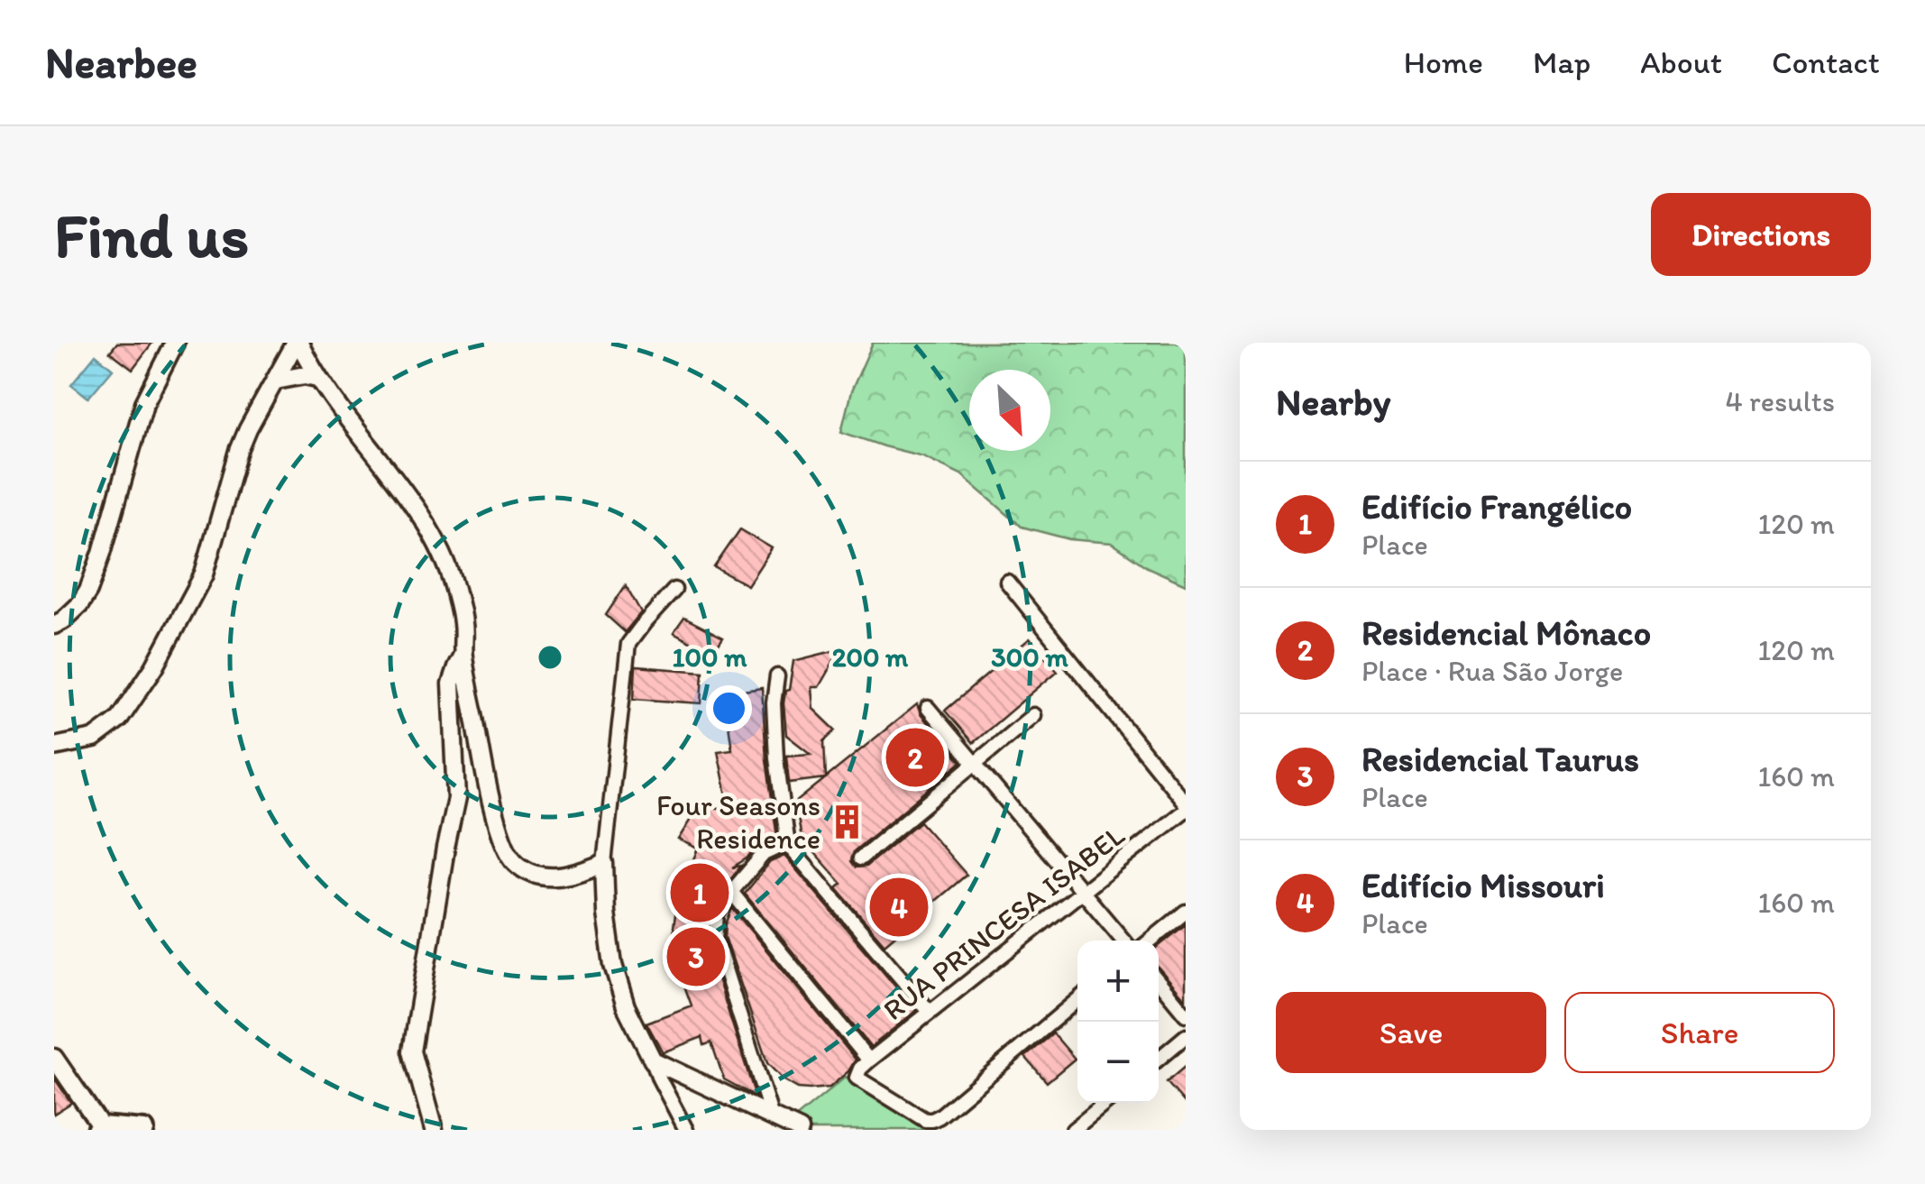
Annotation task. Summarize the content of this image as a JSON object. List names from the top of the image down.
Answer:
{
  "streets": {
    "street": ["RUA PRINCESA ISABEL"]
  },
  "places": {
    "building": ["Four Seasons Residence"]
  },
  "north": "bottom right",
  "page": {
    "header": "Nearbee",
    "nav": [
      "Home",
      "Map",
      "About",
      "Contact"
    ],
    "buttons": [
      "Directions",
      ["Save", "Share"]
    ],
    "title": "Find us",
    "heading": ["Nearby", "4 results"],
    "list": [
      {
        "mark": "1",
        "name": "Edifício Frangélico",
        "note": "Place",
        "value": "120 m"
      },
      {
        "mark": "2",
        "name": "Residencial Mônaco",
        "note": "Place · Rua São Jorge",
        "value": "120 m"
      },
      {
        "mark": "3",
        "name": "Residencial Taurus",
        "note": "Place",
        "value": "160 m"
      },
      {
        "mark": "4",
        "name": "Edifício Missouri",
        "note": "Place",
        "value": "160 m"
      }
    ],
    "pins": [
      "2",
      "1",
      "4",
      "3"
    ],
    "map_buttons": ["+", "−"]
  },
  "rings": ["100 m", "200 m", "300 m"]
}
